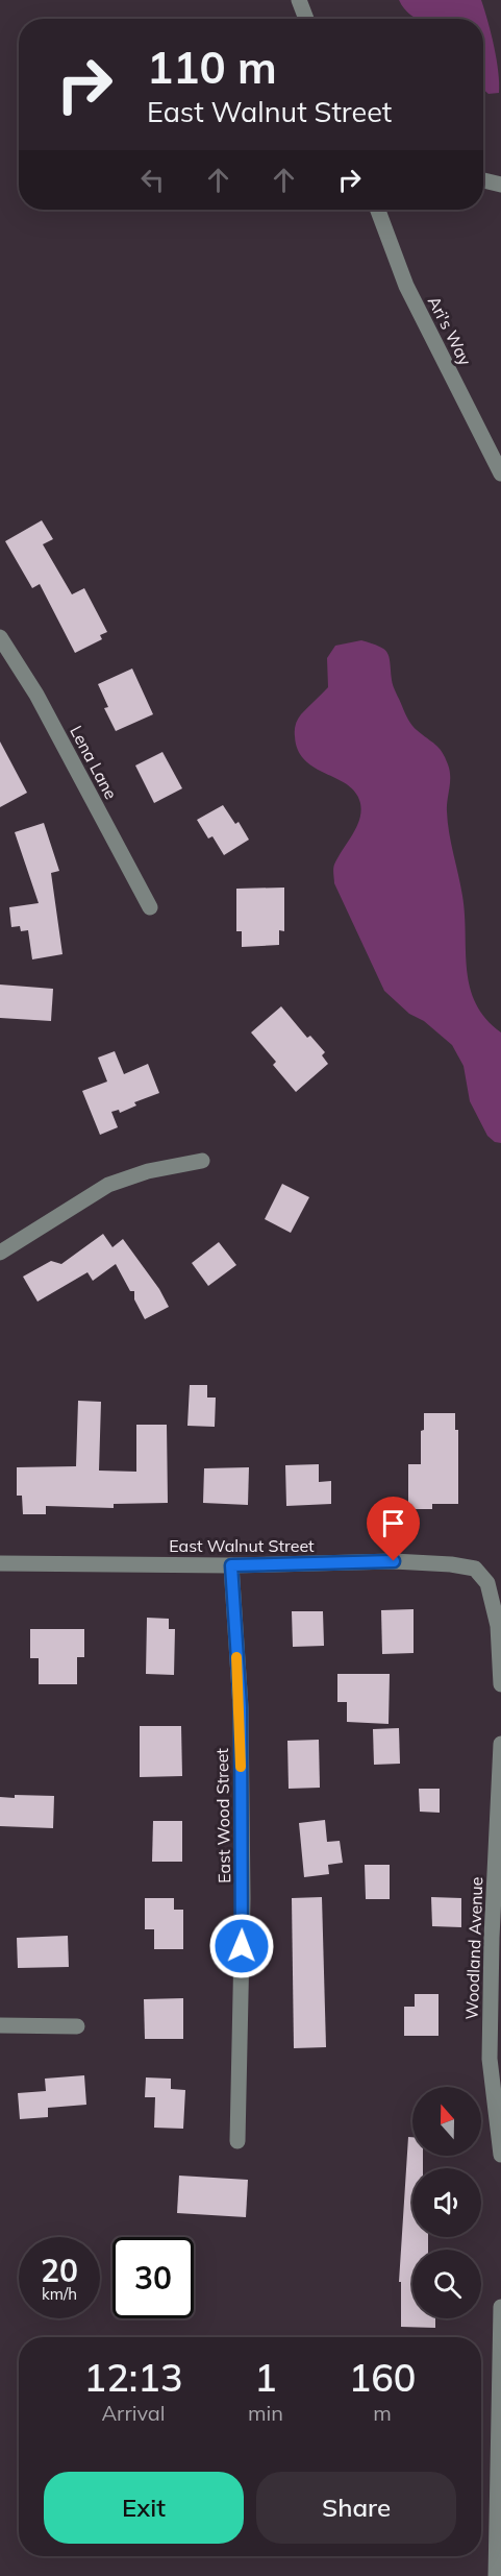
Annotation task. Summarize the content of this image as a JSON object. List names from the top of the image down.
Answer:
{
  "streets": {
    "street": [
      "Ari's Way",
      "Lena Lane",
      "East Walnut Street",
      "East Wood Street",
      "Woodland Avenue"
    ]
  },
  "crossings": [
    ["East Walnut Street", "East Wood Street"]
  ],
  "north": "top",
  "page": {
    "turn": ["110 m", "East Walnut Street"],
    "speed": "20 km/h",
    "limit": "30",
    "eta": [
      "12:13",
      "Arrival",
      "1",
      "min",
      "160",
      "m"
    ],
    "buttons": ["Exit", "Share"]
  }
}
